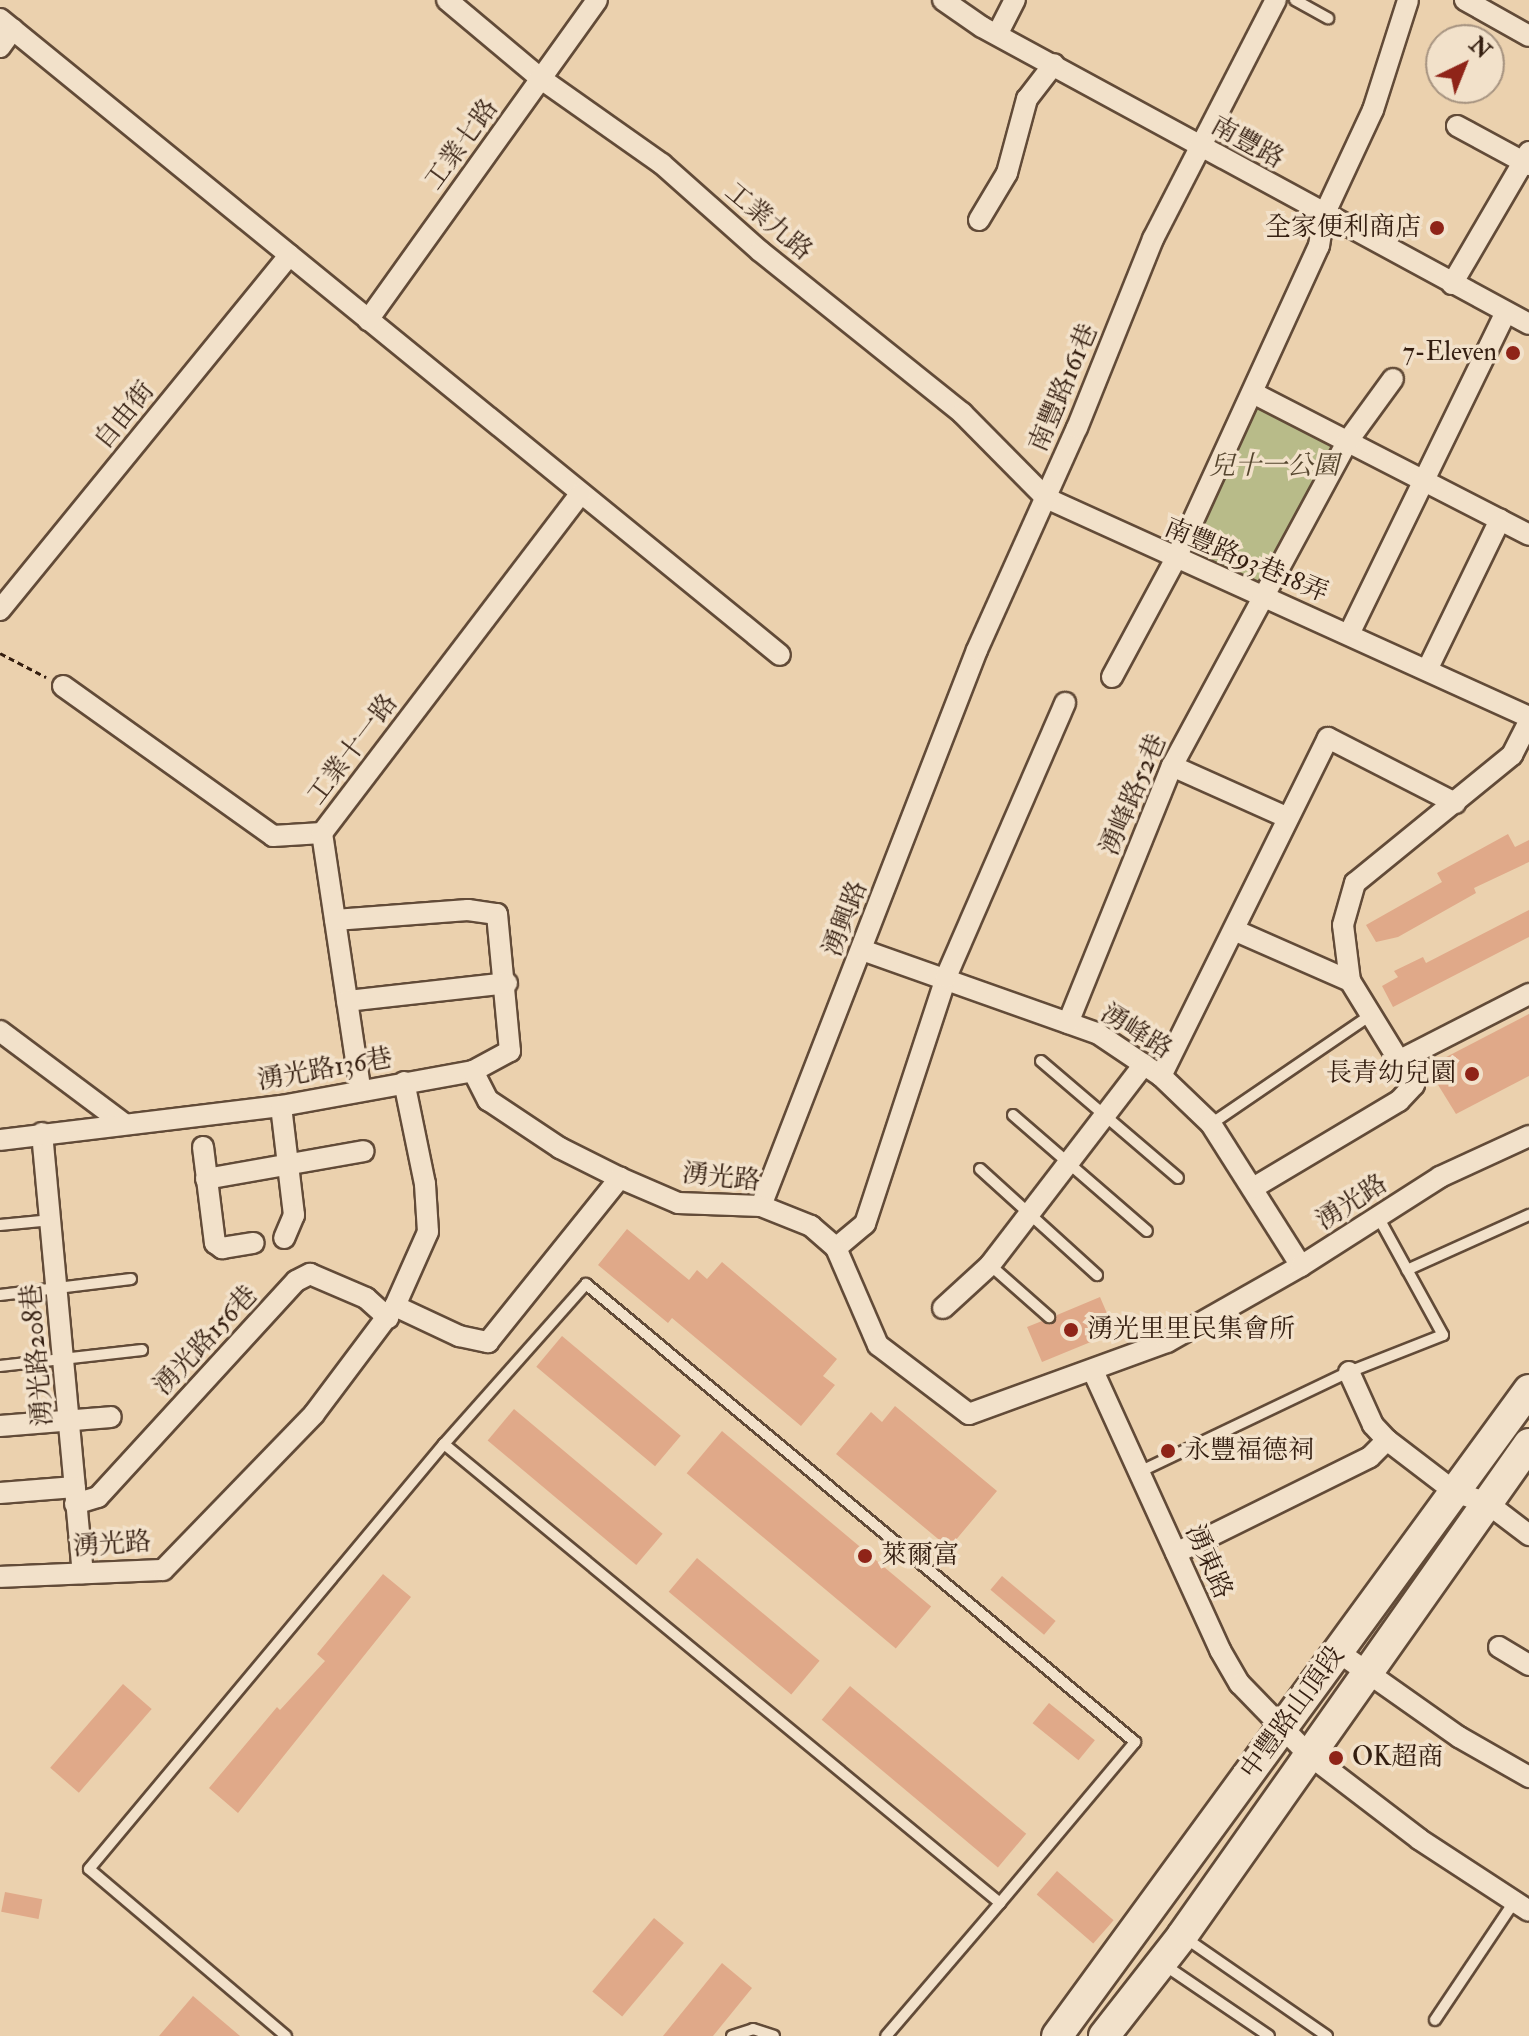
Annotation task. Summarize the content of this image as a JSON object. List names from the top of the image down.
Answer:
{
  "streets": {
    "main road": ["中豐路山頂段"],
    "street": [
      "南豐路",
      "工業七路",
      "工業九路",
      "南豐路161巷",
      "自由街",
      "南豐路93巷18弄",
      "工業十一路",
      "湧峰路52巷",
      "湧興路",
      "湧峰路",
      "湧光路136巷",
      "湧光路",
      "湧光路156巷",
      "湧光路208巷",
      "湧東路"
    ]
  },
  "crossings": [
    ["南豐路", "南豐路161巷"],
    ["工業七路", "工業九路"],
    ["工業九路", "南豐路161巷"],
    ["工業九路", "南豐路93巷18弄"],
    ["南豐路161巷", "南豐路93巷18弄"],
    ["南豐路161巷", "湧興路"],
    ["南豐路93巷18弄", "湧峰路52巷"],
    ["湧峰路52巷", "湧峰路"],
    ["湧興路", "湧峰路"],
    ["湧興路", "湧光路"],
    ["湧峰路", "湧光路"],
    ["湧光路136巷", "湧光路"],
    ["湧光路136巷", "湧光路208巷"],
    ["湧光路", "湧光路156巷"],
    ["湧光路", "湧光路208巷"],
    ["湧光路", "湧東路"],
    ["湧光路156巷", "湧光路208巷"],
    ["湧東路", "中豐路山頂段"]
  ],
  "parks": ["兒十一公園"],
  "places": [
    "全家便利商店",
    "7-Eleven",
    "長青幼兒園",
    "湧光里里民集會所",
    "永豐福德祠",
    "萊爾富",
    "OK超商"
  ],
  "north": "top right"
}
